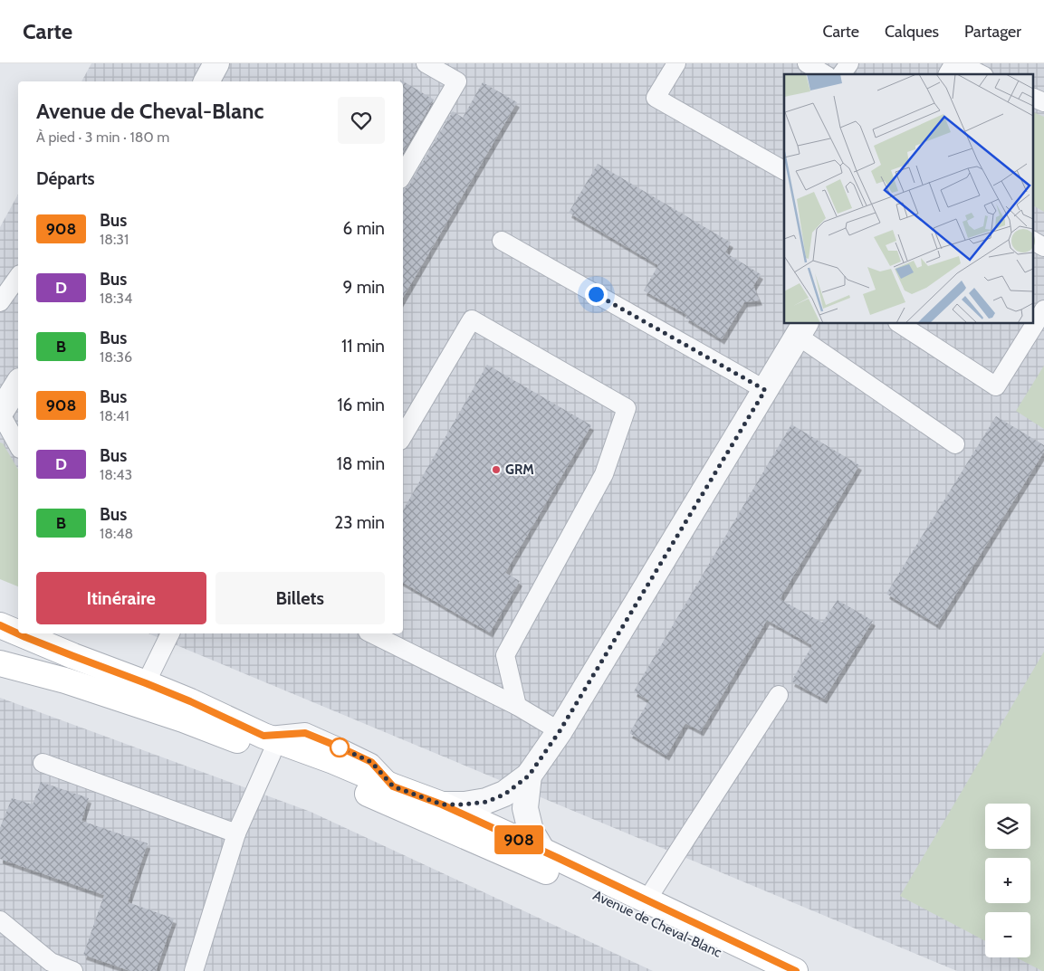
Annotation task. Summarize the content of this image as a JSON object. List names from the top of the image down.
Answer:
{
  "streets": {
    "main road": ["Avenue de Cheval-Blanc"]
  },
  "places": ["GRM"],
  "lines": ["bus line 908"],
  "page": {
    "header": "Carte",
    "nav": ["Carte", "Calques", "Partager"],
    "on_map": "908",
    "heading": [
      ["Avenue de Cheval-Blanc", "À pied · 3 min · 180 m"],
      "Départs"
    ],
    "list": [
      {
        "mark": "908",
        "name": "Bus",
        "note": "18:31",
        "value": "6 min"
      },
      {
        "mark": "D",
        "name": "Bus",
        "note": "18:34",
        "value": "9 min"
      },
      {
        "mark": "B",
        "name": "Bus",
        "note": "18:36",
        "value": "11 min"
      },
      {
        "mark": "908",
        "name": "Bus",
        "note": "18:41",
        "value": "16 min"
      },
      {
        "mark": "D",
        "name": "Bus",
        "note": "18:43",
        "value": "18 min"
      },
      {
        "mark": "B",
        "name": "Bus",
        "note": "18:48",
        "value": "23 min"
      }
    ],
    "buttons": ["Itinéraire", "Billets"],
    "map_buttons": ["+", "−"]
  }
}
